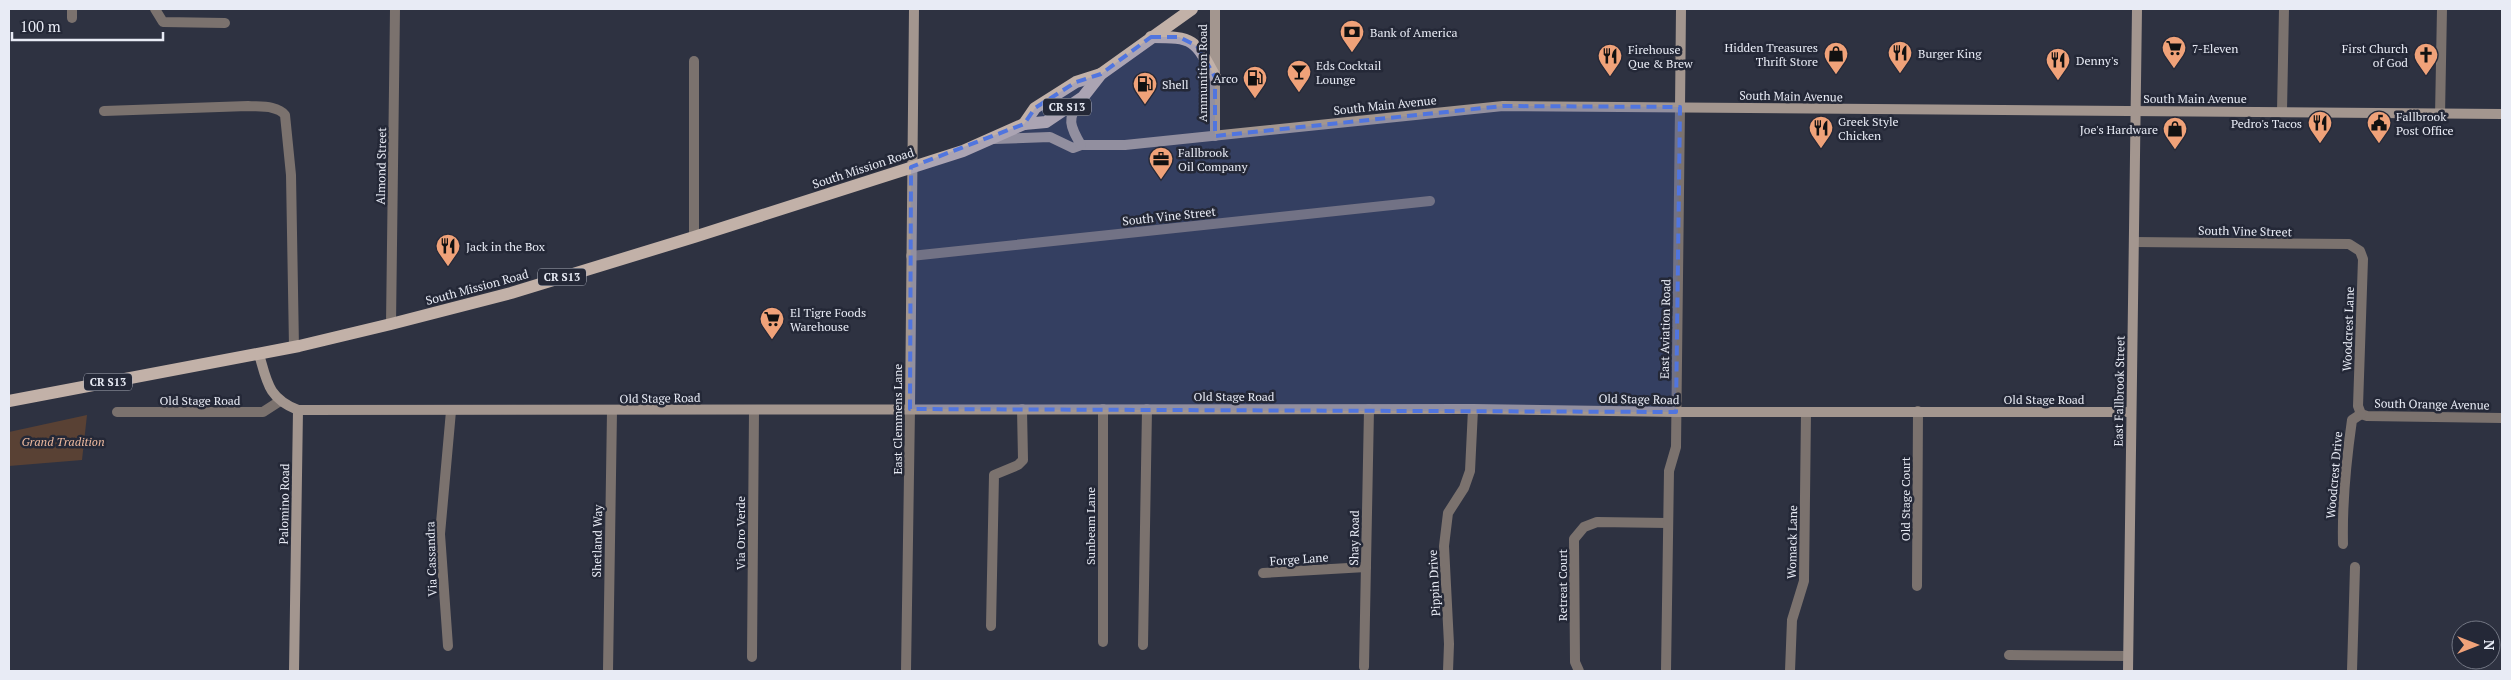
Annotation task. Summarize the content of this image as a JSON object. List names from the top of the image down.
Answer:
{
  "streets": {
    "main road": ["CR S13", "South Mission Road"],
    "street": [
      "Ammunition Road",
      "South Main Avenue",
      "Almond Street",
      "South Vine Street",
      "East Aviation Road",
      "Woodcrest Lane",
      "East Fallbrook Street",
      "Old Stage Road",
      "South Orange Avenue",
      "East Clemmens Lane",
      "Woodcrest Drive",
      "Old Stage Court",
      "Palomino Road",
      "Sunbeam Lane",
      "Via Oro Verde",
      "Shay Road",
      "Shetland Way",
      "Womack Lane",
      "Via Cassandra",
      "Forge Lane",
      "Pippin Drive",
      "Retreat Court"
    ]
  },
  "crossings": [
    ["Ammunition Road", "South Main Avenue"],
    ["South Main Avenue", "South Mission Road"],
    ["South Main Avenue", "East Aviation Road"],
    ["South Main Avenue", "East Fallbrook Street"],
    ["Almond Street", "South Mission Road"],
    ["South Mission Road", "East Clemmens Lane"],
    ["South Vine Street", "Woodcrest Lane"],
    ["South Vine Street", "East Fallbrook Street"],
    ["South Vine Street", "East Clemmens Lane"],
    ["East Aviation Road", "Old Stage Road"],
    ["East Aviation Road", "Retreat Court"],
    ["Woodcrest Lane", "South Orange Avenue"],
    ["Woodcrest Lane", "Woodcrest Drive"],
    ["East Fallbrook Street", "Old Stage Road"],
    ["Old Stage Road", "East Clemmens Lane"],
    ["Old Stage Road", "Old Stage Court"],
    ["Old Stage Road", "Palomino Road"],
    ["Old Stage Road", "Sunbeam Lane"],
    ["Old Stage Road", "Via Oro Verde"],
    ["Old Stage Road", "Shay Road"],
    ["Old Stage Road", "Shetland Way"],
    ["Old Stage Road", "Womack Lane"],
    ["Old Stage Road", "Via Cassandra"],
    ["Old Stage Road", "Pippin Drive"],
    ["South Orange Avenue", "Woodcrest Drive"],
    ["Shay Road", "Forge Lane"]
  ],
  "parks": ["Grand Tradition"],
  "places": {
    "bank": ["Bank of America"],
    "supermarket": ["7-Eleven", "El Tigre Foods Warehouse"],
    "restaurant": [
      "Burger King",
      "Firehouse Que & Brew",
      "Denny's",
      "Pedro's Tacos",
      "Greek Style Chicken",
      "Jack in the Box"
    ],
    "shop": ["Hidden Treasures Thrift Store", "Joe's Hardware"],
    "church": ["First Church of God"],
    "bar": ["Eds Cocktail Lounge"],
    "fuel station": ["Arco", "Shell"],
    "public building": ["Fallbrook Post Office"],
    "office": ["Fallbrook Oil Company"]
  },
  "scale_bar": "100 m",
  "north": "right"
}
